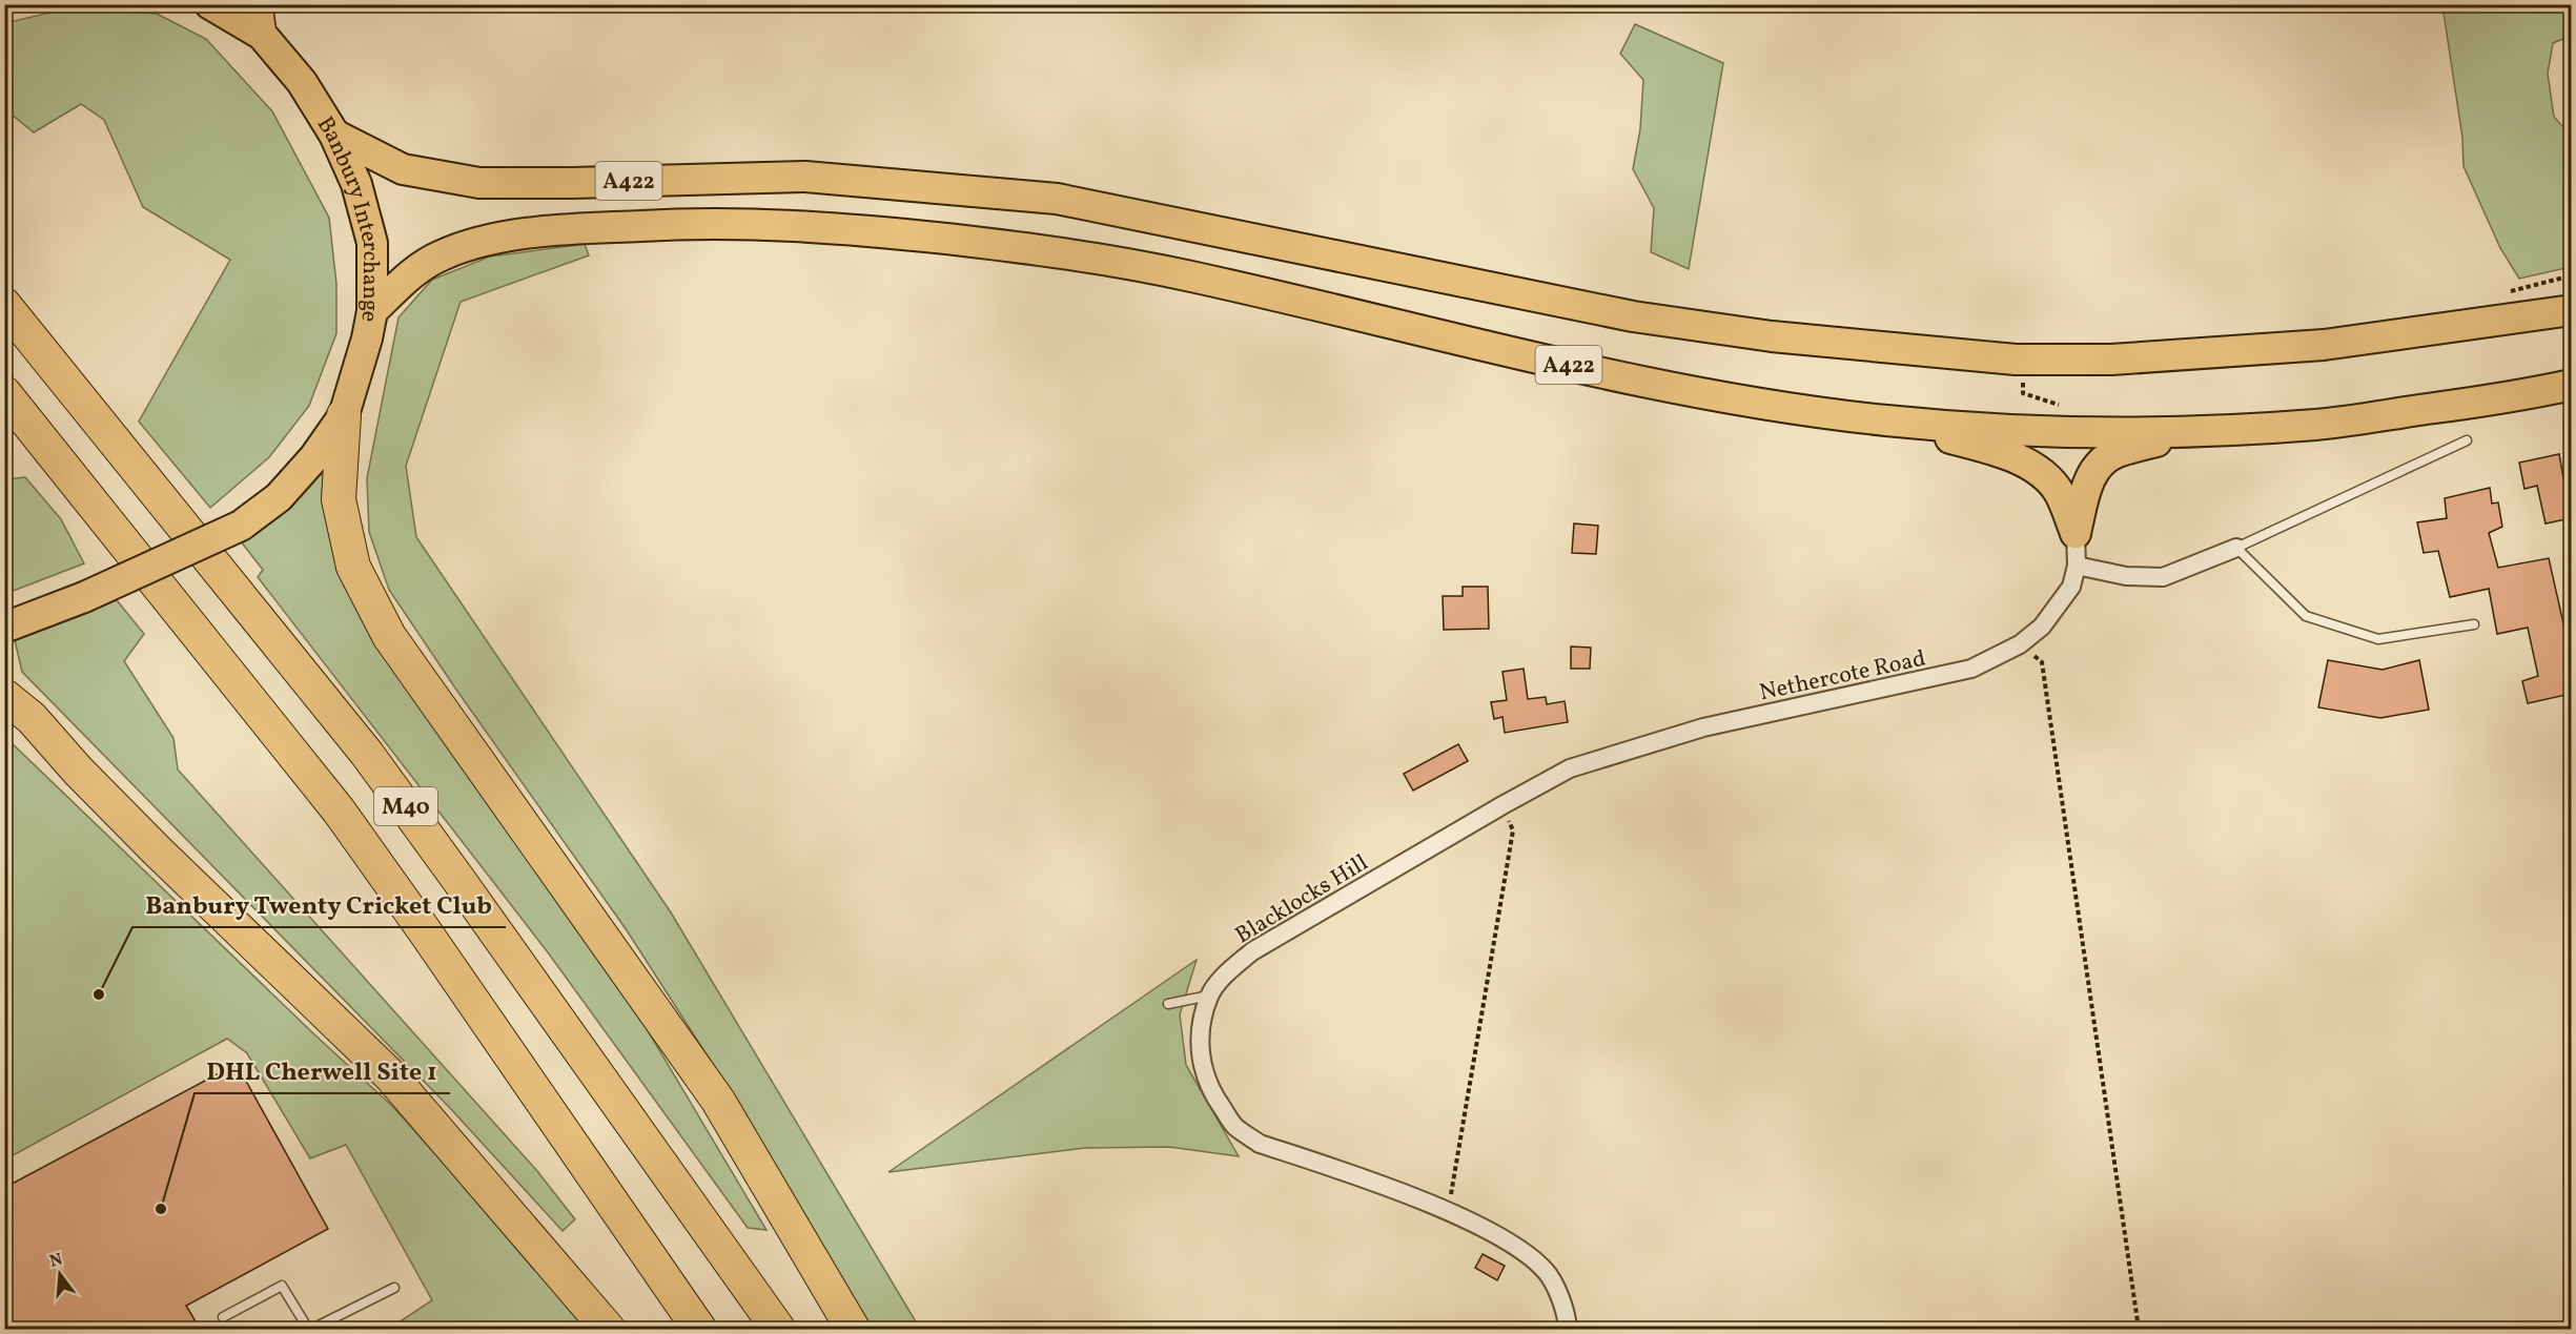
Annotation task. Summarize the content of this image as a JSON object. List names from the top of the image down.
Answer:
{
  "streets": {
    "highway": ["A422", "Banbury Interchange", "M40"],
    "street": ["Nethercote Road", "Blacklocks Hill"]
  },
  "crossings": [
    ["A422", "Banbury Interchange"],
    ["Nethercote Road", "Blacklocks Hill"]
  ],
  "places": ["Banbury Twenty Cricket Club", "DHL Cherwell Site 1"],
  "north": "top"
}
